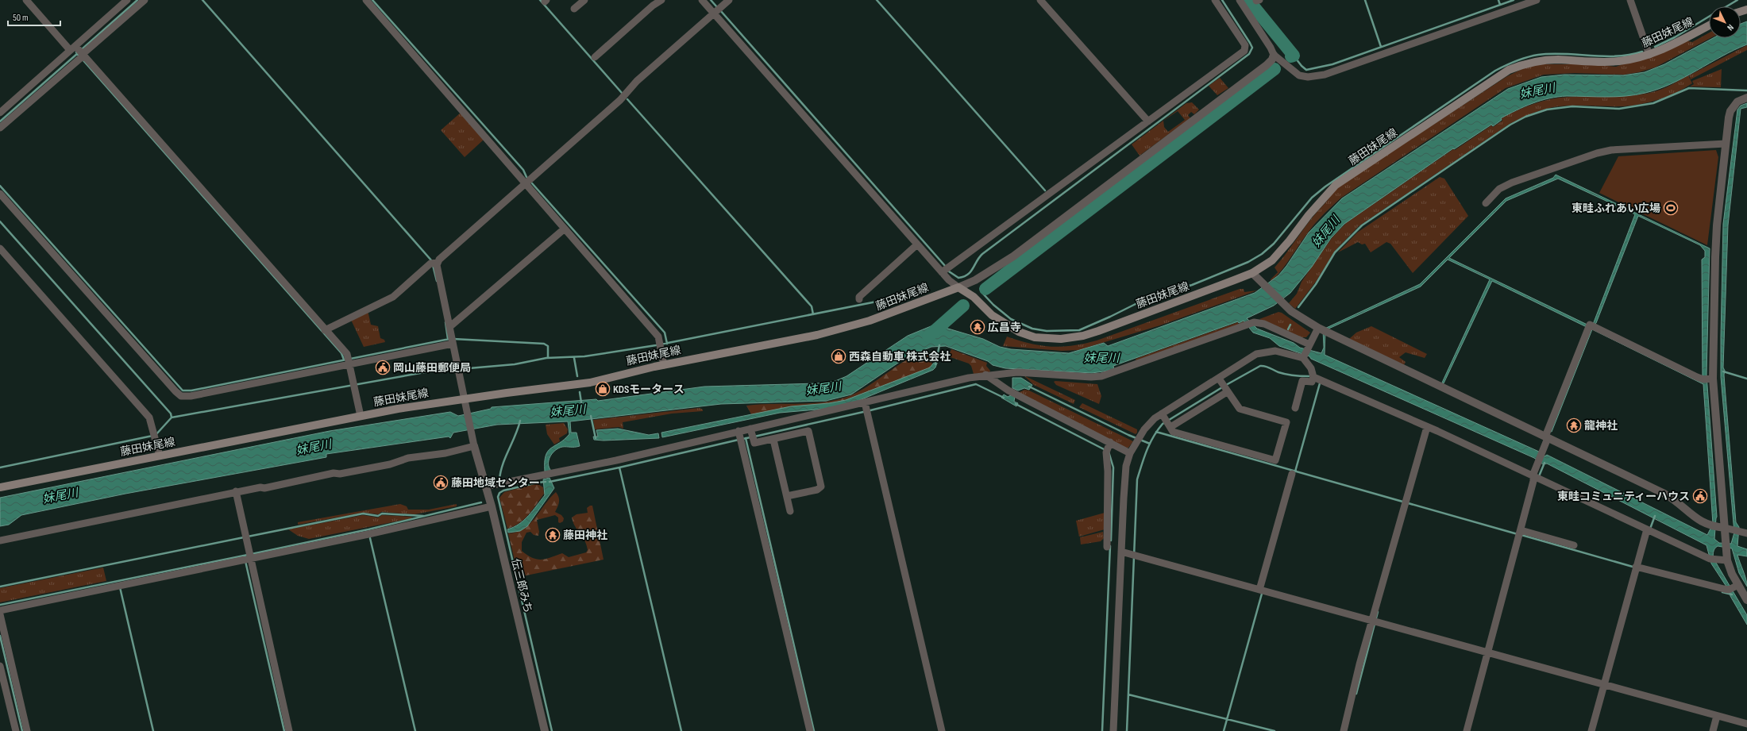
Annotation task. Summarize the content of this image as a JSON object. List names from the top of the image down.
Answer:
{
  "streets": {
    "main road": ["藤田妹尾線"],
    "street": ["伝三郎みち"]
  },
  "water": ["妹尾川"],
  "places": {
    "sports": ["東畦ふれあい広場"],
    "temple": ["広昌寺", "龍神社", "藤田神社"],
    "shop": ["西森自動車 株式会社", "KDSモータース"],
    "public building": ["岡山藤田郵便局", "藤田地域センター", "東畦コミュニティーハウス"]
  },
  "scale_bar": "50 m",
  "north": "bottom right"
}
